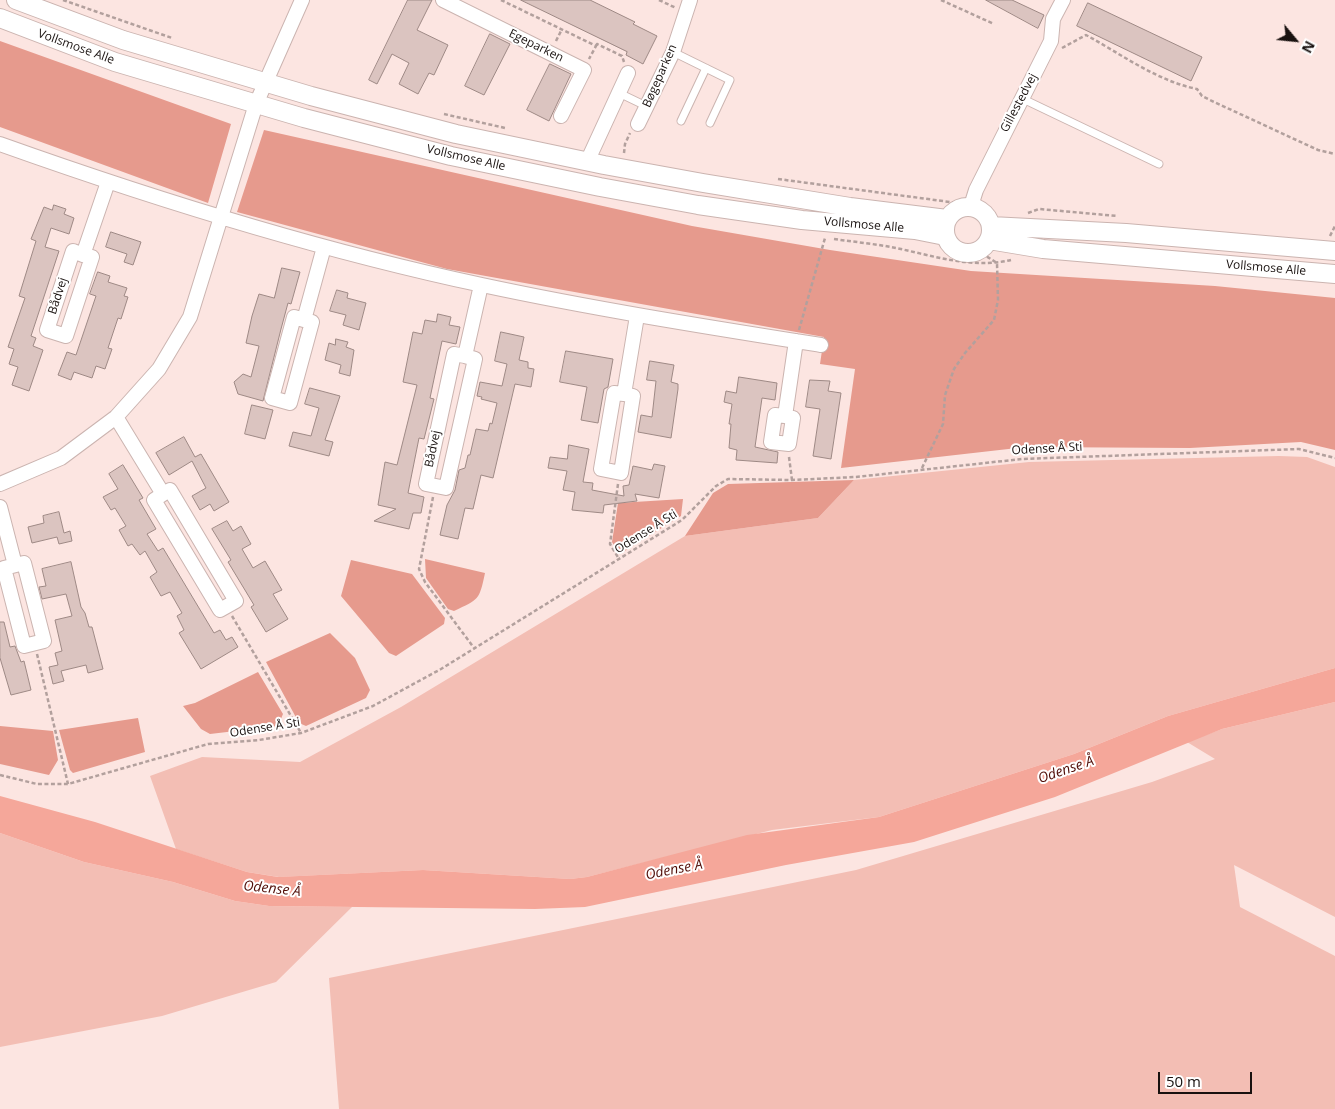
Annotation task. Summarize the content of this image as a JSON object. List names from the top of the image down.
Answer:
{
  "streets": {
    "street": [
      "Egeparken",
      "Vollsmose Alle",
      "Bøgeparken",
      "Gillestedvej",
      "Bådvej"
    ],
    "path": ["Odense Å Sti"]
  },
  "crossings": [
    ["Vollsmose Alle", "Gillestedvej"]
  ],
  "water": ["Odense Å"],
  "scale_bar": "50 m",
  "north": "bottom right"
}
